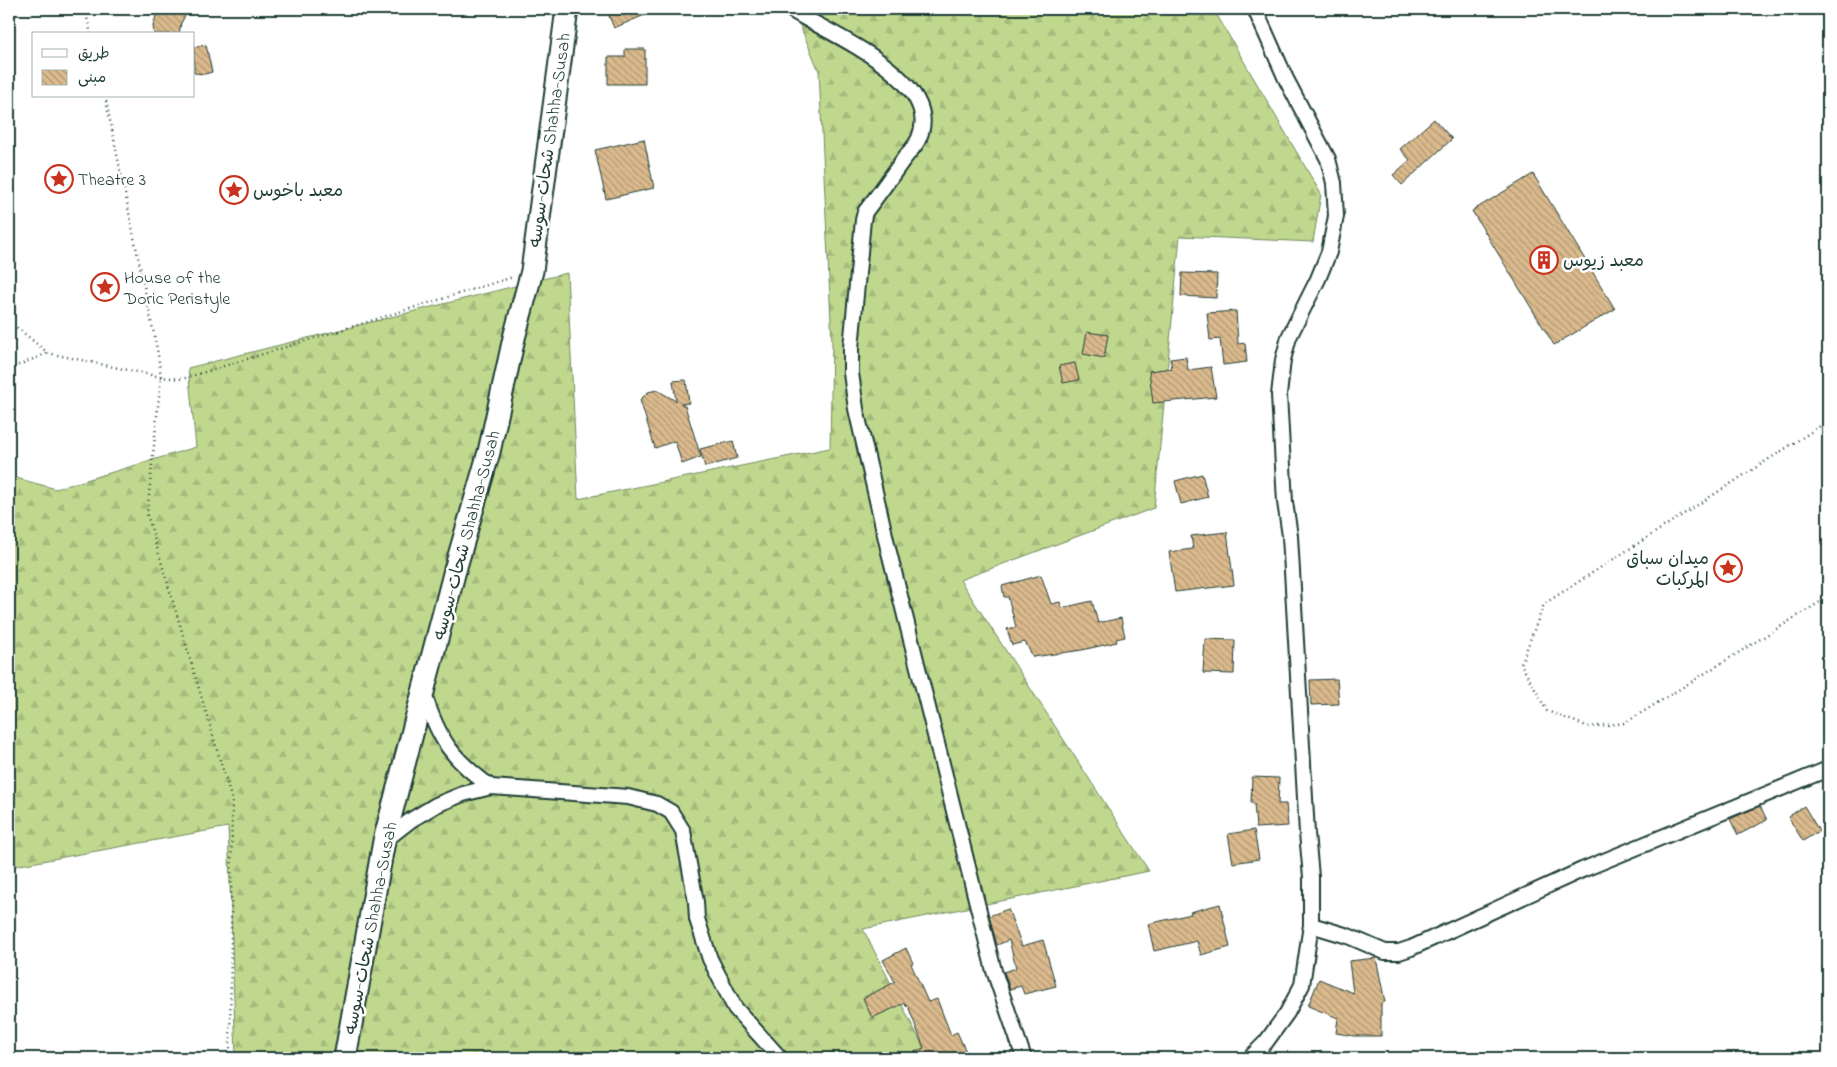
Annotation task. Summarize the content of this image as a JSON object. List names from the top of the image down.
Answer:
{
  "streets": {
    "main road": ["شحات-سوسه Shahha-Susah"]
  },
  "places": {
    "place": [
      "Theatre 3",
      "معبد باخوس",
      "House of the Doric Peristyle",
      "ميدان سباق المركبات"
    ],
    "building": ["معبد زيوس"]
  },
  "legend": ["طريق", "مبنى"]
}
